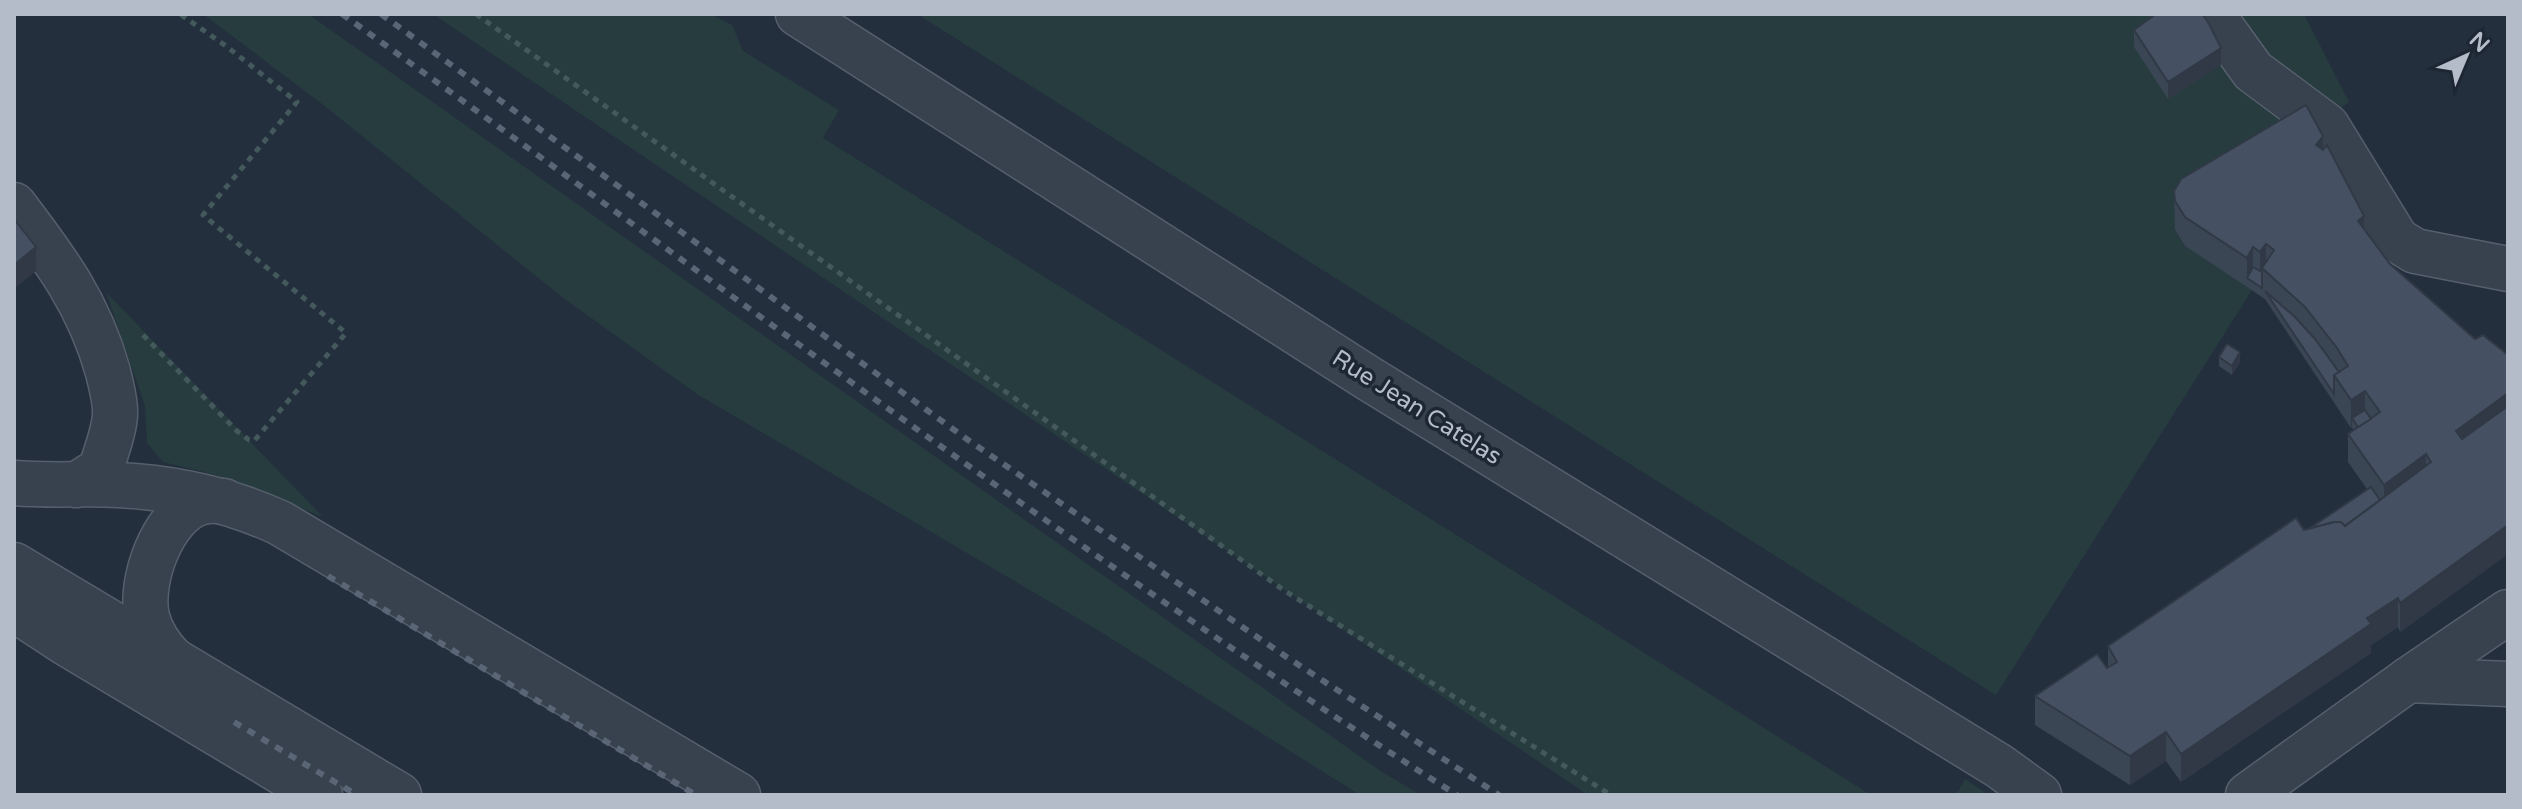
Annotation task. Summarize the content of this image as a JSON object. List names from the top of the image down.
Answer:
{
  "streets": {
    "street": ["Rue Jean Catelas"]
  },
  "north": "top right"
}
